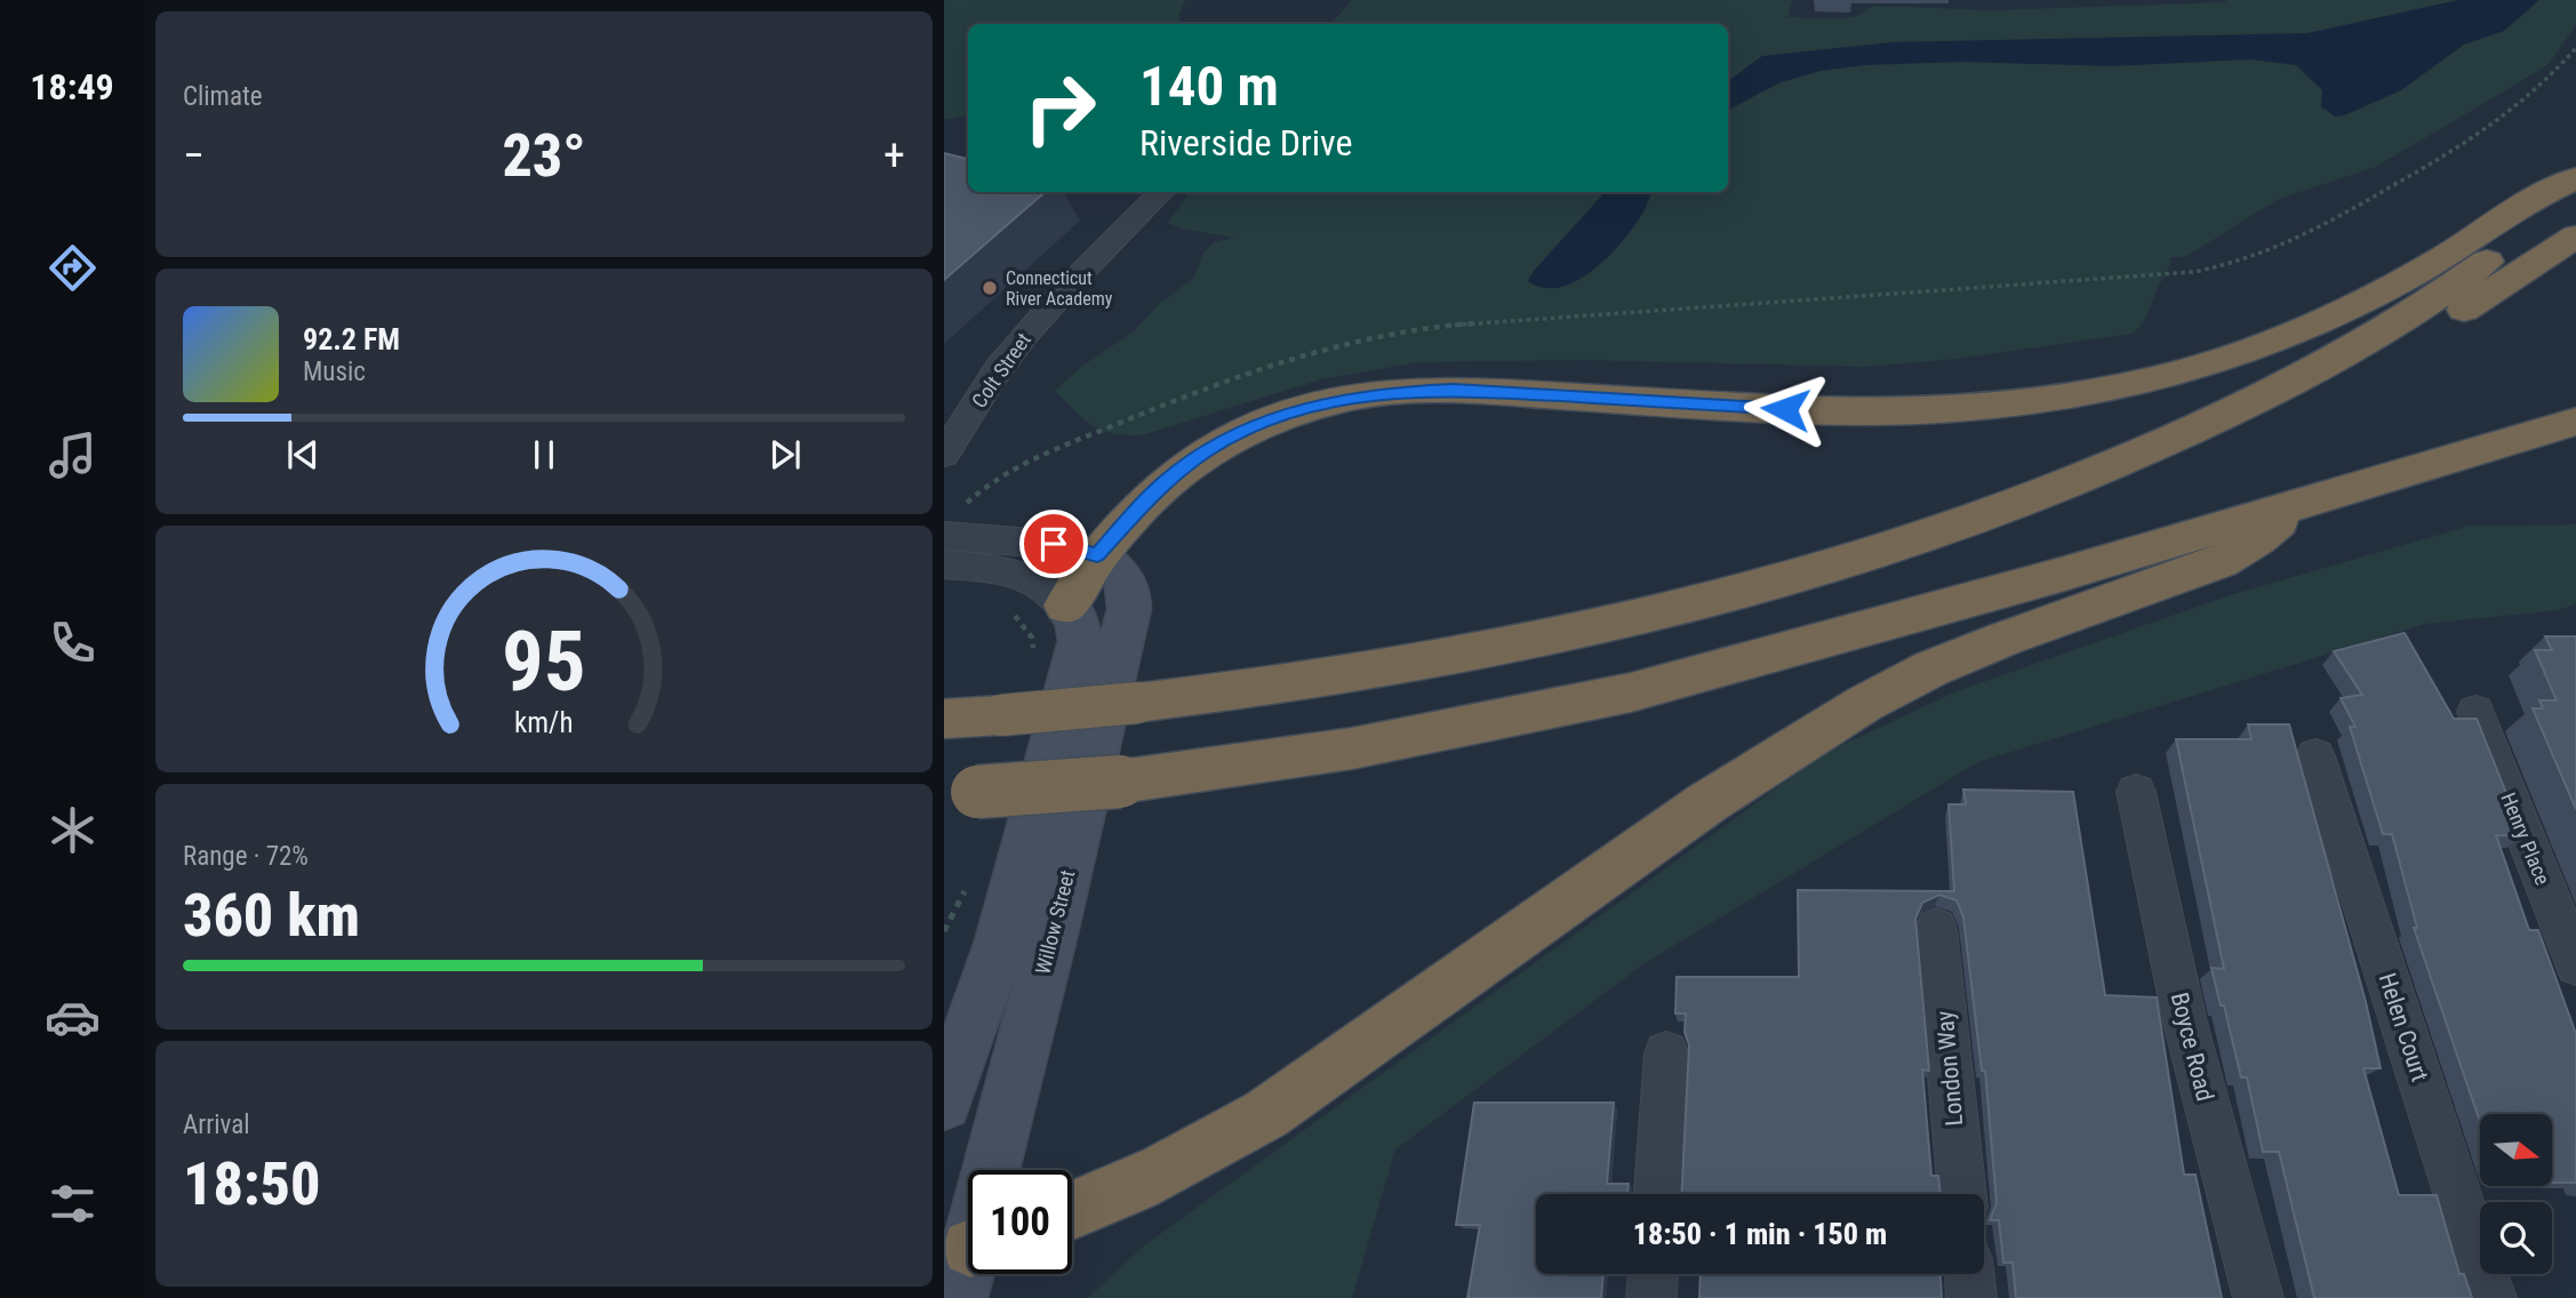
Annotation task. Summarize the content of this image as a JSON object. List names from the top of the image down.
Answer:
{
  "streets": {
    "main road": ["Willow Street"],
    "street": [
      "Colt Street",
      "Henry Place",
      "Helen Court",
      "Boyce Road",
      "London Way"
    ]
  },
  "places": ["Connecticut River Academy"],
  "north": "right",
  "page": {
    "tabs": "18:49",
    "tile": [
      "Climate",
      ["Range · 72%", "360 km"],
      ["Arrival", "18:50"]
    ],
    "turn": ["140 m", "Riverside Drive"],
    "heat": ["−", "23°", "+"],
    "song": ["92.2 FM", "Music"],
    "limit": "100",
    "trip": "18:50 · 1 min · 150 m",
    "gauge": ["95", "km/h"]
  }
}
